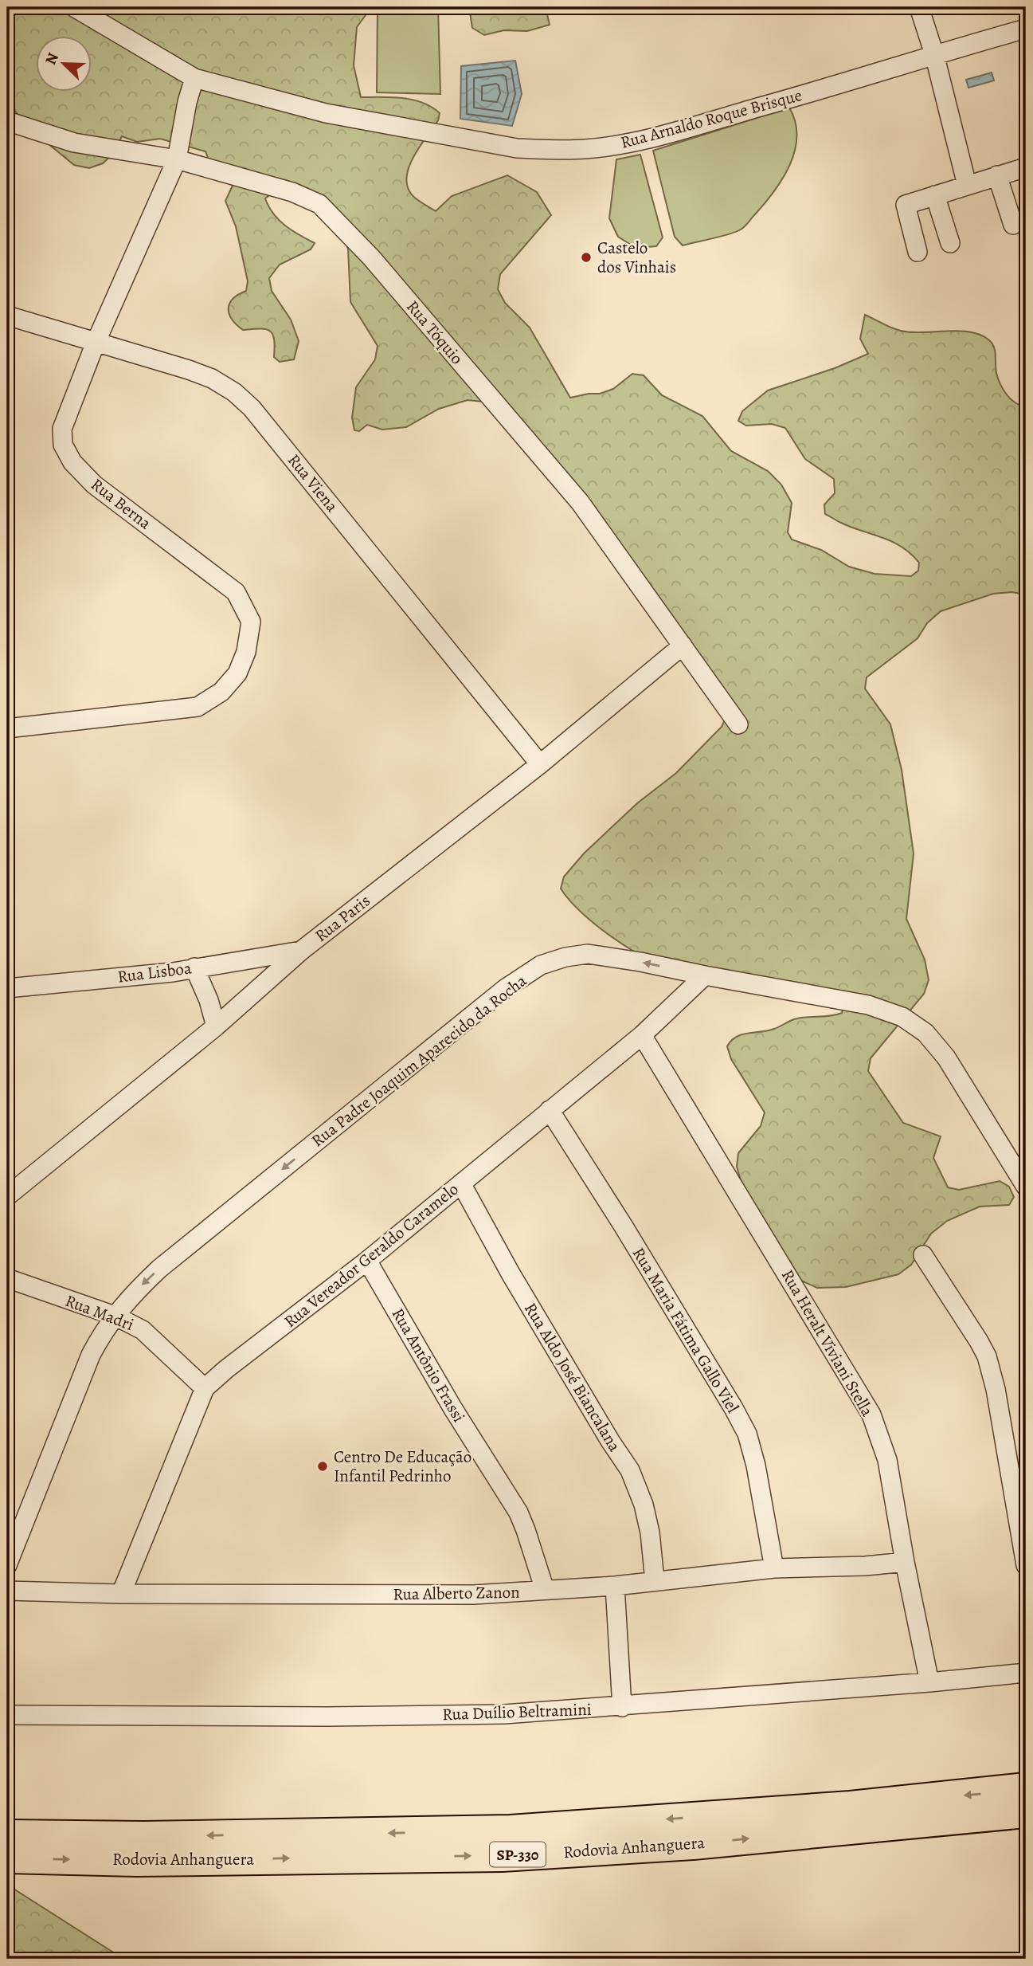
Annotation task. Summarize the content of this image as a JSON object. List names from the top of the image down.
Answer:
{
  "streets": {
    "highway": ["Rodovia Anhanguera", "SP-330"],
    "street": [
      "Rua Arnaldo Roque Brisque",
      "Rua Tóquio",
      "Rua Viena",
      "Rua Berna",
      "Rua Paris",
      "Rua Lisboa",
      "Rua Padre Joaquim Aparecido da Rocha",
      "Rua Vereador Geraldo Caramelo",
      "Rua Madri",
      "Rua Maria Fátima Gallo Viel",
      "Rua Heralt Viviani Stella",
      "Rua Antônio Frassi",
      "Rua Aldo José Biancalana",
      "Rua Alberto Zanon",
      "Rua Duílio Beltramini"
    ]
  },
  "crossings": [
    ["Rua Arnaldo Roque Brisque", "Rua Berna"],
    ["Rua Tóquio", "Rua Berna"],
    ["Rua Tóquio", "Rua Paris"],
    ["Rua Viena", "Rua Berna"],
    ["Rua Viena", "Rua Paris"],
    ["Rua Paris", "Rua Lisboa"],
    ["Rua Padre Joaquim Aparecido da Rocha", "Rua Vereador Geraldo Caramelo"],
    ["Rua Padre Joaquim Aparecido da Rocha", "Rua Madri"],
    ["Rua Vereador Geraldo Caramelo", "Rua Madri"],
    ["Rua Vereador Geraldo Caramelo", "Rua Maria Fátima Gallo Viel"],
    ["Rua Vereador Geraldo Caramelo", "Rua Heralt Viviani Stella"],
    ["Rua Vereador Geraldo Caramelo", "Rua Antônio Frassi"],
    ["Rua Vereador Geraldo Caramelo", "Rua Aldo José Biancalana"],
    ["Rua Vereador Geraldo Caramelo", "Rua Alberto Zanon"],
    ["Rua Maria Fátima Gallo Viel", "Rua Alberto Zanon"],
    ["Rua Heralt Viviani Stella", "Rua Alberto Zanon"],
    ["Rua Heralt Viviani Stella", "Rua Duílio Beltramini"],
    ["Rua Antônio Frassi", "Rua Alberto Zanon"],
    ["Rua Aldo José Biancalana", "Rua Alberto Zanon"]
  ],
  "one_way": ["Rua Padre Joaquim Aparecido da Rocha"],
  "places": ["Castelo dos Vinhais", "Centro De Educação Infantil Pedrinho"],
  "north": "top left"
}
